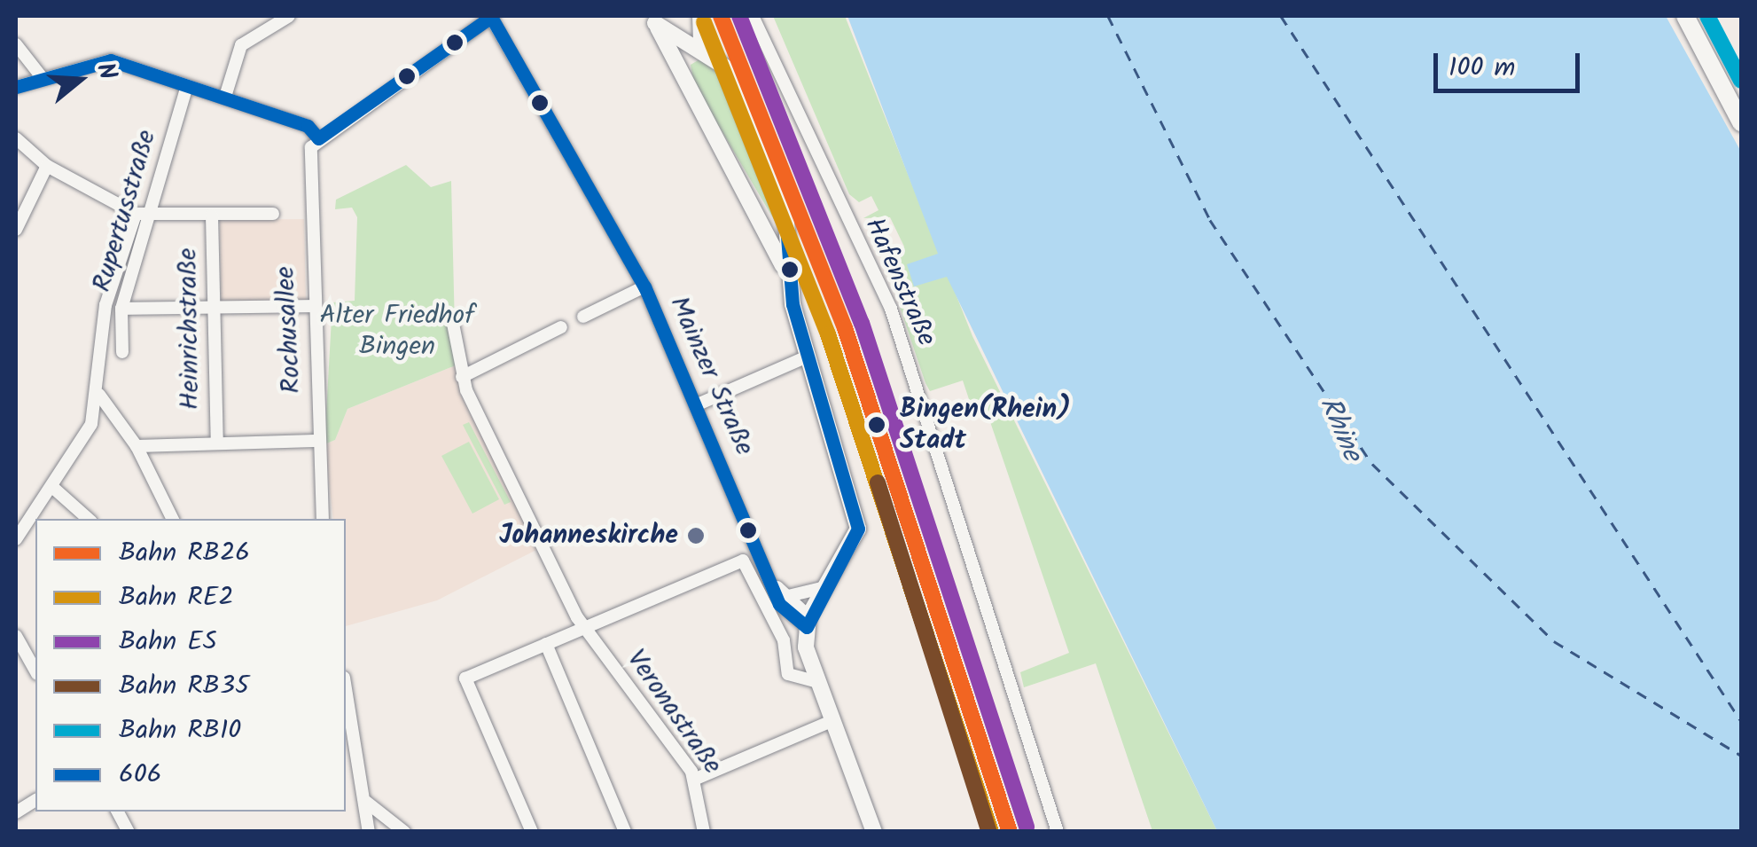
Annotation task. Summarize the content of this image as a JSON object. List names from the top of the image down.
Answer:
{
  "streets": {
    "street": [
      "Rupertusstraße",
      "Hafenstraße",
      "Heinrichstraße",
      "Rochusallee",
      "Mainzer Straße",
      "Veronastraße"
    ]
  },
  "water": ["Rhine"],
  "parks": ["Alter Friedhof Bingen"],
  "places": ["Bingen(Rhein) Stadt", "Johanneskirche"],
  "lines": [
    "rail line RB26",
    "rail line ES",
    "rail line RB10",
    "transit line 606",
    "rail line RE2",
    "rail line RB35"
  ],
  "legend": [
    "Bahn RB26",
    "Bahn RE2",
    "Bahn ES",
    "Bahn RB35",
    "Bahn RB10",
    "606"
  ],
  "scale_bar": "100 m",
  "north": "right"
}
